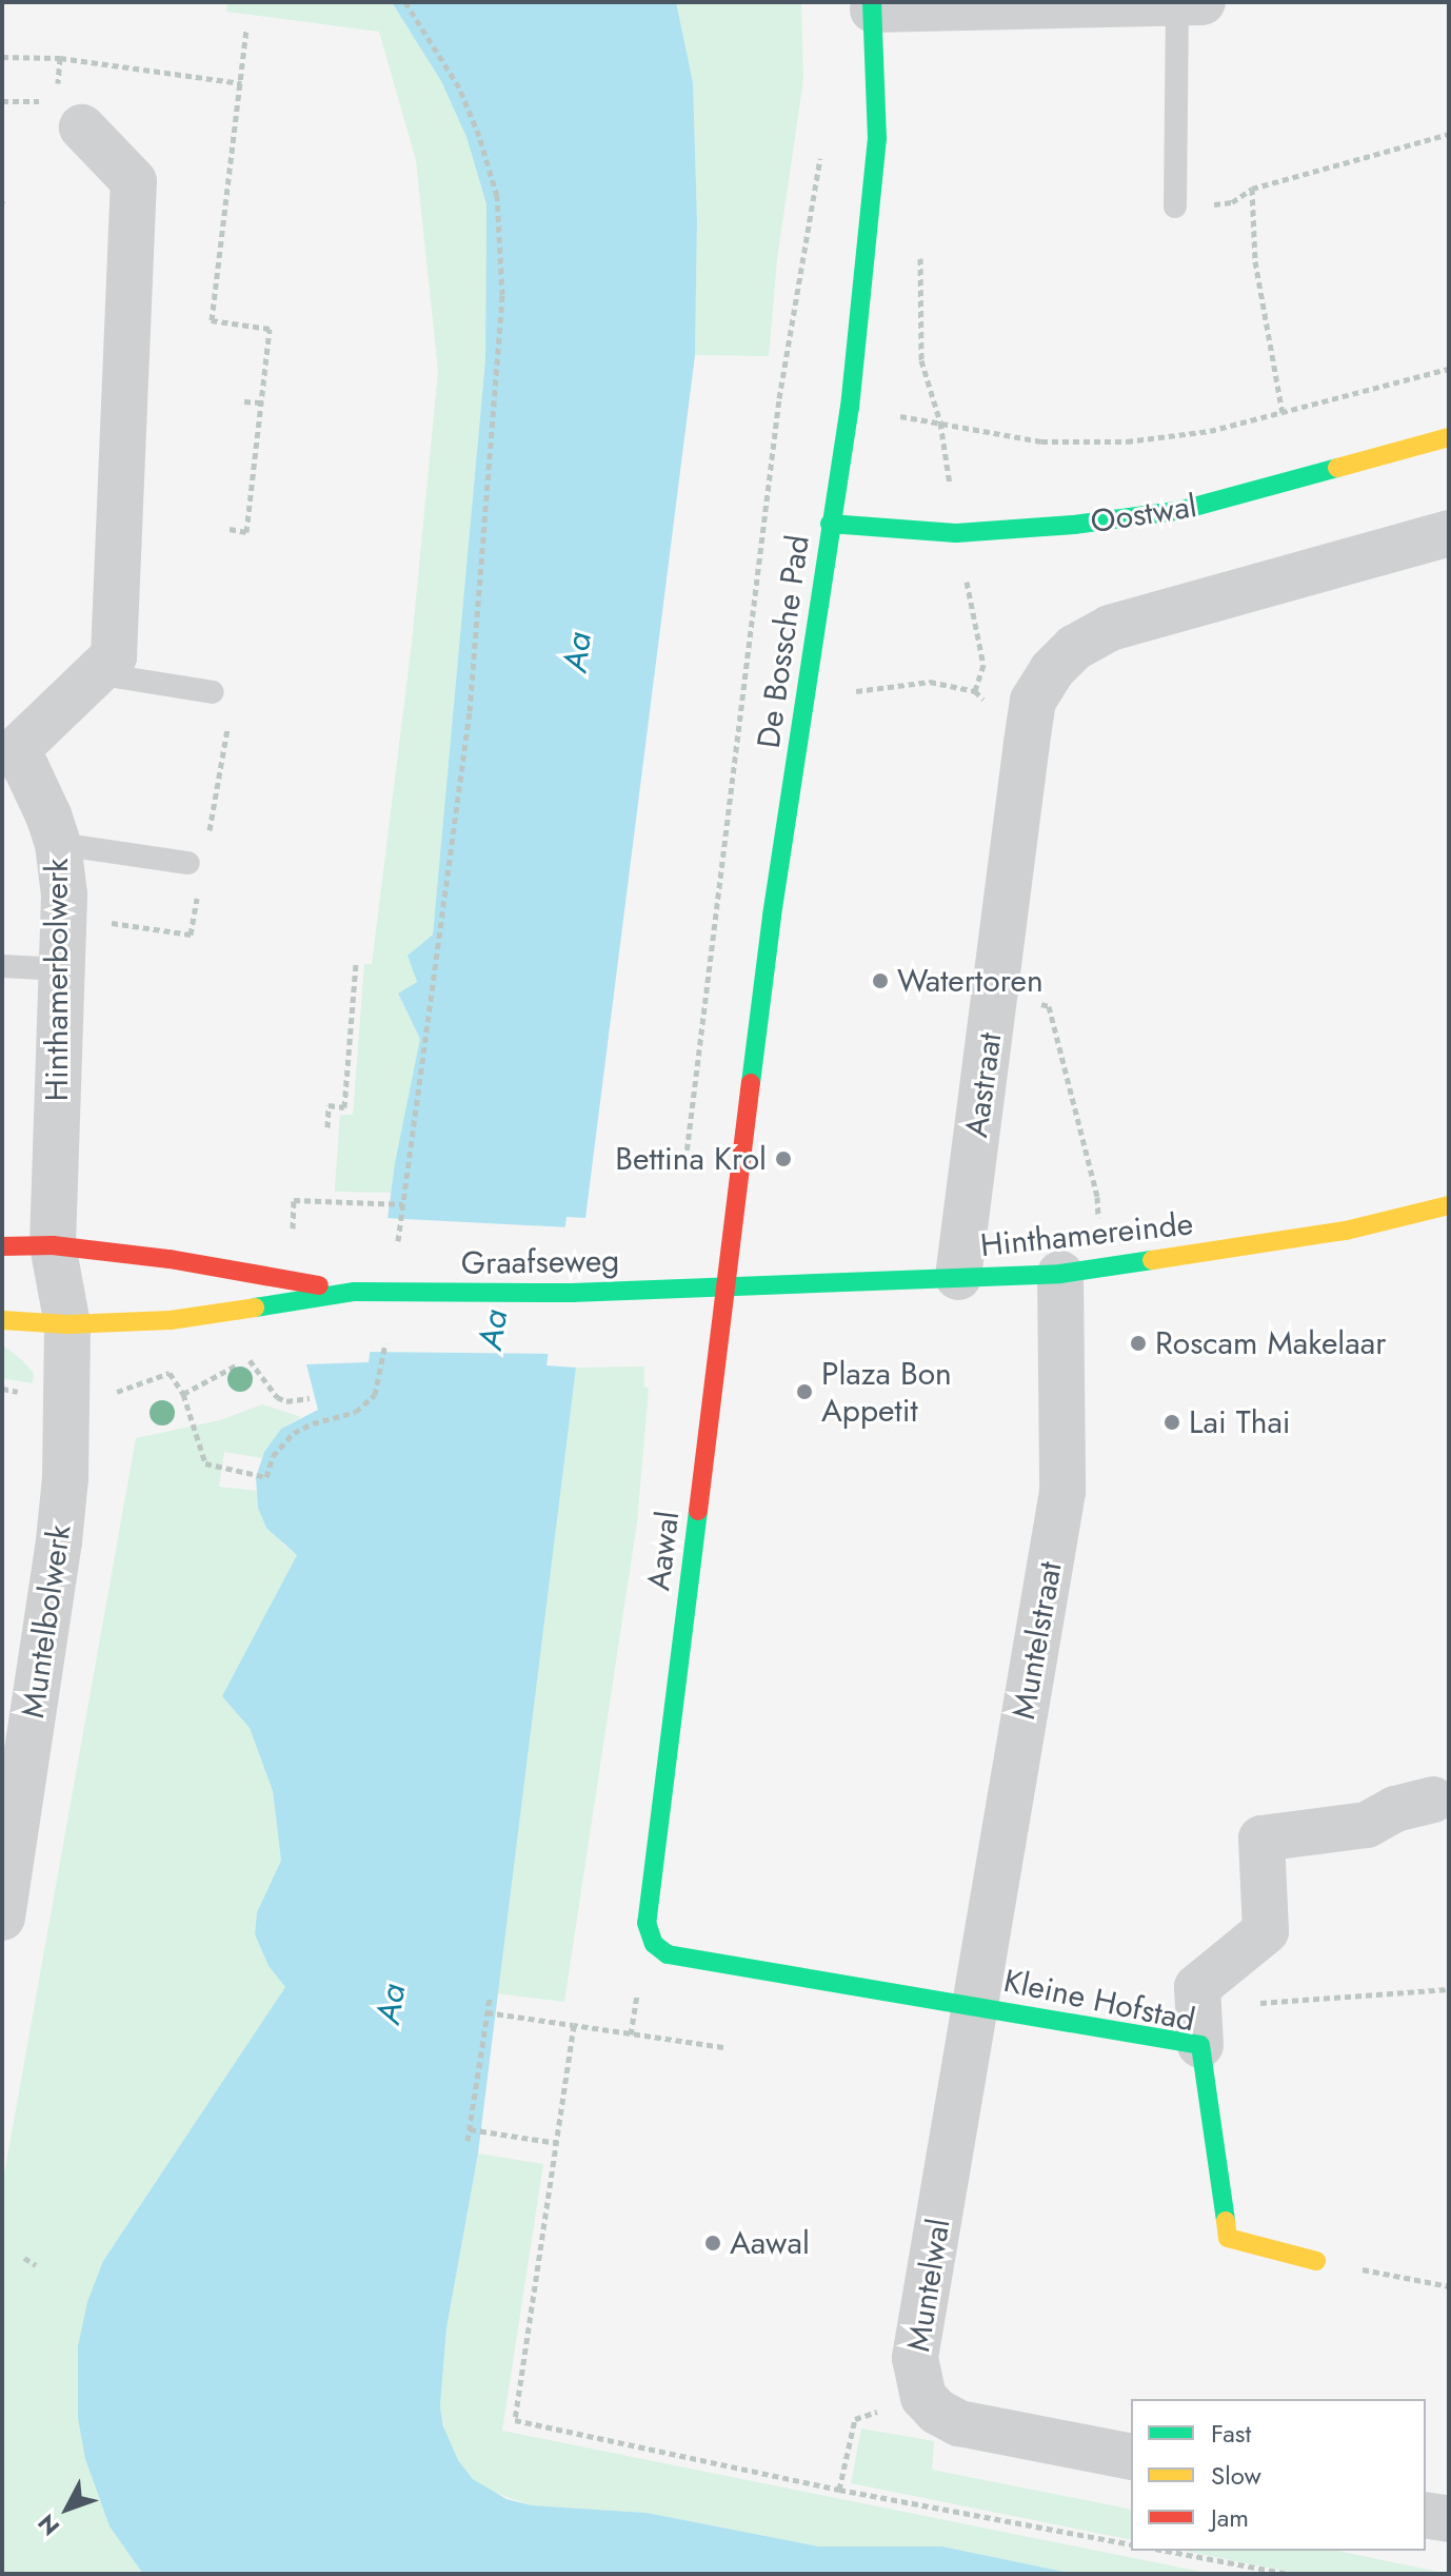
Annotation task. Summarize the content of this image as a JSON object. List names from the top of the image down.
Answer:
{
  "streets": {
    "street": [
      "Oostwal",
      "De Bossche Pad",
      "Hinthamerbolwerk",
      "Aastraat",
      "Hinthamereinde",
      "Graafseweg",
      "Aawal",
      "Muntelbolwerk",
      "Muntelstraat",
      "Kleine Hofstad",
      "Muntelwal"
    ]
  },
  "crossings": [
    ["Oostwal", "De Bossche Pad"],
    ["De Bossche Pad", "Hinthamereinde"],
    ["De Bossche Pad", "Graafseweg"],
    ["De Bossche Pad", "Aawal"],
    ["Hinthamerbolwerk", "Graafseweg"],
    ["Hinthamerbolwerk", "Muntelbolwerk"],
    ["Aastraat", "Hinthamereinde"],
    ["Hinthamereinde", "Graafseweg"],
    ["Hinthamereinde", "Aawal"],
    ["Hinthamereinde", "Muntelstraat"],
    ["Graafseweg", "Aawal"],
    ["Graafseweg", "Muntelbolwerk"],
    ["Aawal", "Muntelstraat"],
    ["Aawal", "Kleine Hofstad"],
    ["Aawal", "Muntelwal"],
    ["Muntelstraat", "Kleine Hofstad"],
    ["Muntelstraat", "Muntelwal"],
    ["Kleine Hofstad", "Muntelwal"]
  ],
  "water": ["Aa"],
  "places": [
    "Watertoren",
    "Bettina Krol",
    "Roscam Makelaar",
    "Plaza Bon Appetit",
    "Lai Thai",
    "Aawal"
  ],
  "legend": ["Fast", "Slow", "Jam"],
  "north": "bottom left"
}
